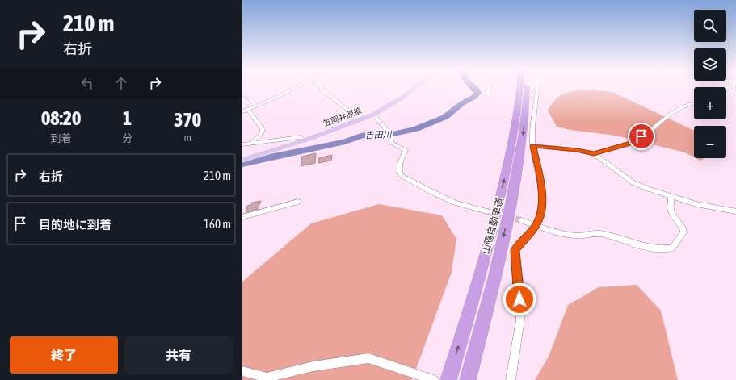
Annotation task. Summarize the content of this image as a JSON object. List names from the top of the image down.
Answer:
{
  "streets": {
    "highway": ["山陽自動車道"],
    "main road": ["笠岡井原線"]
  },
  "water": ["吉田川"],
  "page": {
    "turn": ["210 m", "右折"],
    "map_buttons": ["+", "−"],
    "eta": [
      "08:20",
      "到着",
      "1",
      "分",
      "370",
      "m"
    ],
    "list": [
      {
        "name": "右折",
        "value": "210 m"
      },
      {
        "name": "目的地に到着",
        "value": "160 m"
      }
    ],
    "buttons": ["終了", "共有"]
  }
}
